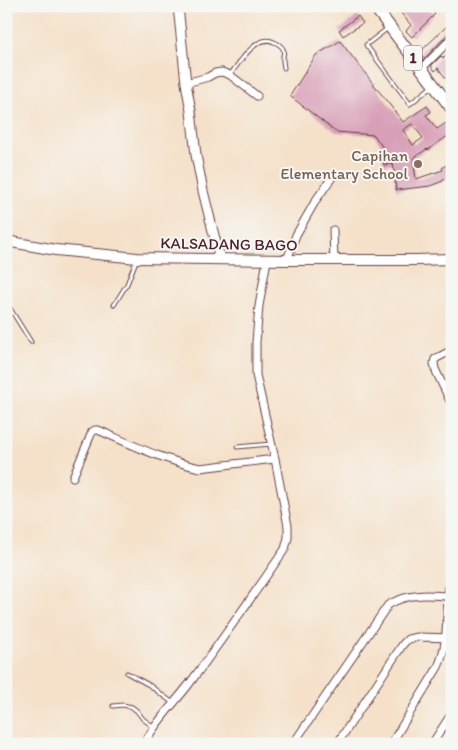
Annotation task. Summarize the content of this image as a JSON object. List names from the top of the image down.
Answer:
{
  "streets": {
    "highway": ["1"],
    "main road": ["KALSADANG BAGO"]
  },
  "places": ["Capihan Elementary School"]
}
